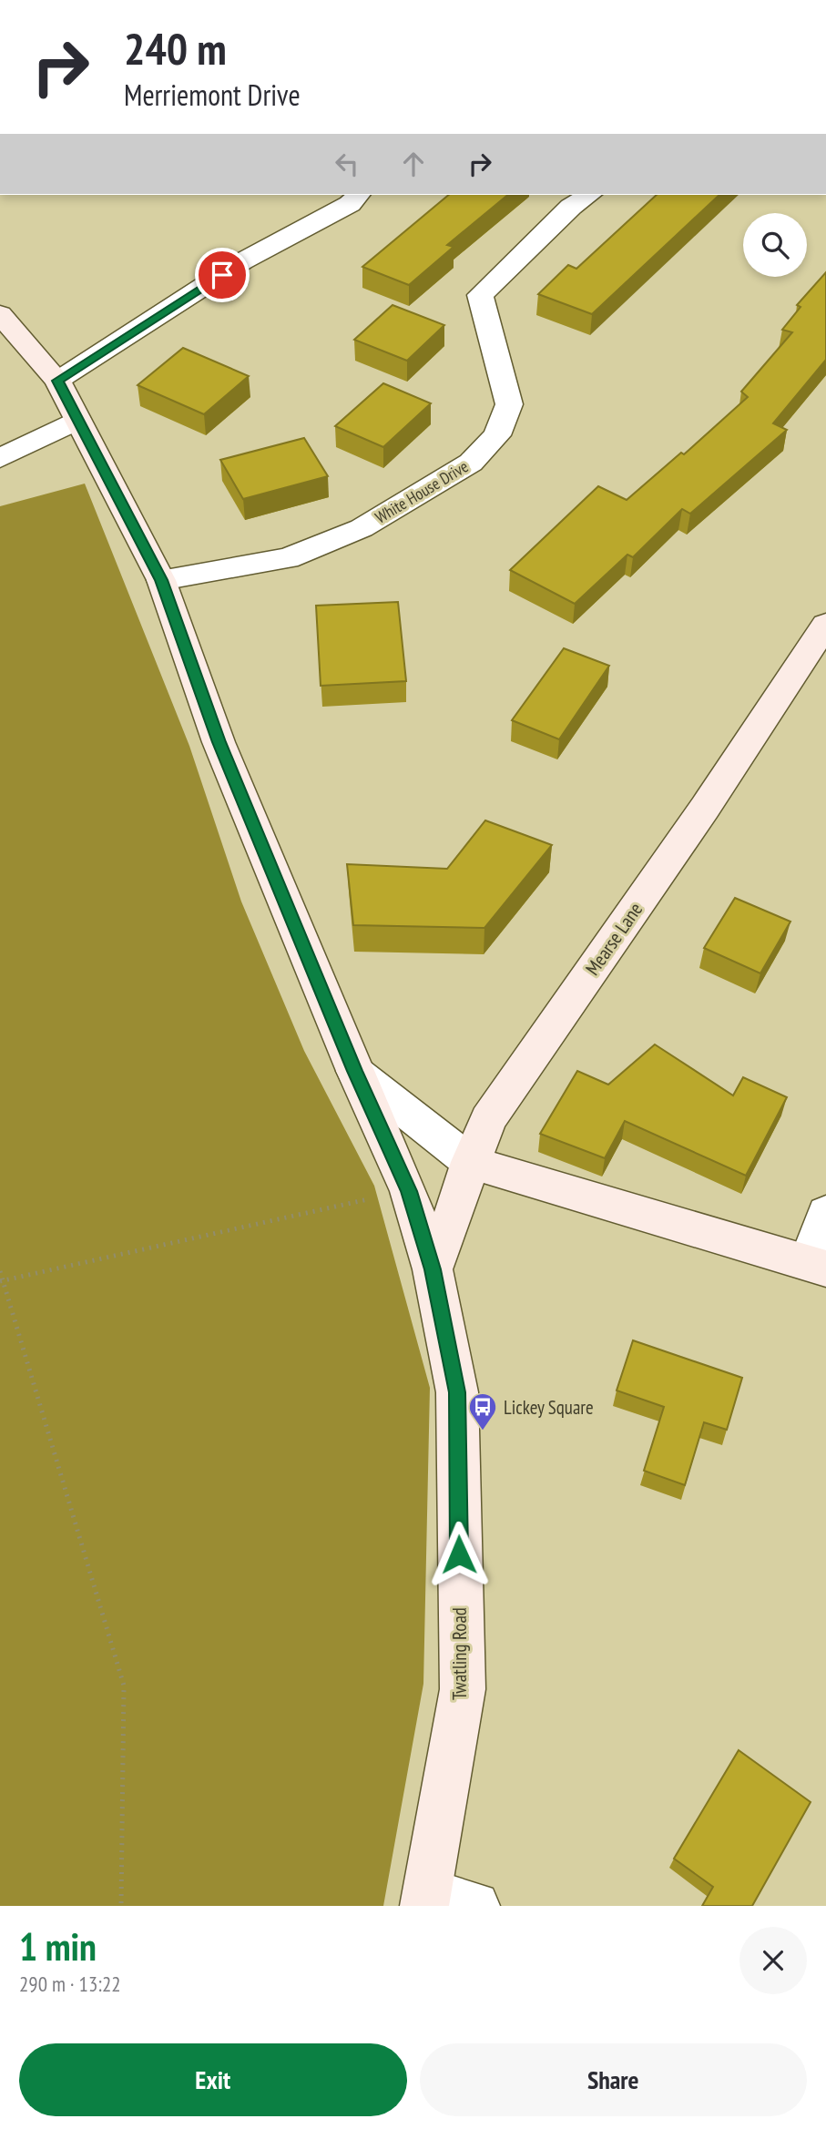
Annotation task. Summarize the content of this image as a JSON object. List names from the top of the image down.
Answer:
{
  "streets": {
    "street": ["White House Drive", "Mearse Lane", "Twatling Road"]
  },
  "crossings": [
    ["White House Drive", "Twatling Road"],
    ["Mearse Lane", "Twatling Road"]
  ],
  "places": {
    "bus stop": ["Lickey Square"]
  },
  "page": {
    "turn": ["240 m", "Merriemont Drive"],
    "heading": ["1 min", "290 m · 13:22"],
    "buttons": ["Exit", "Share"]
  }
}
